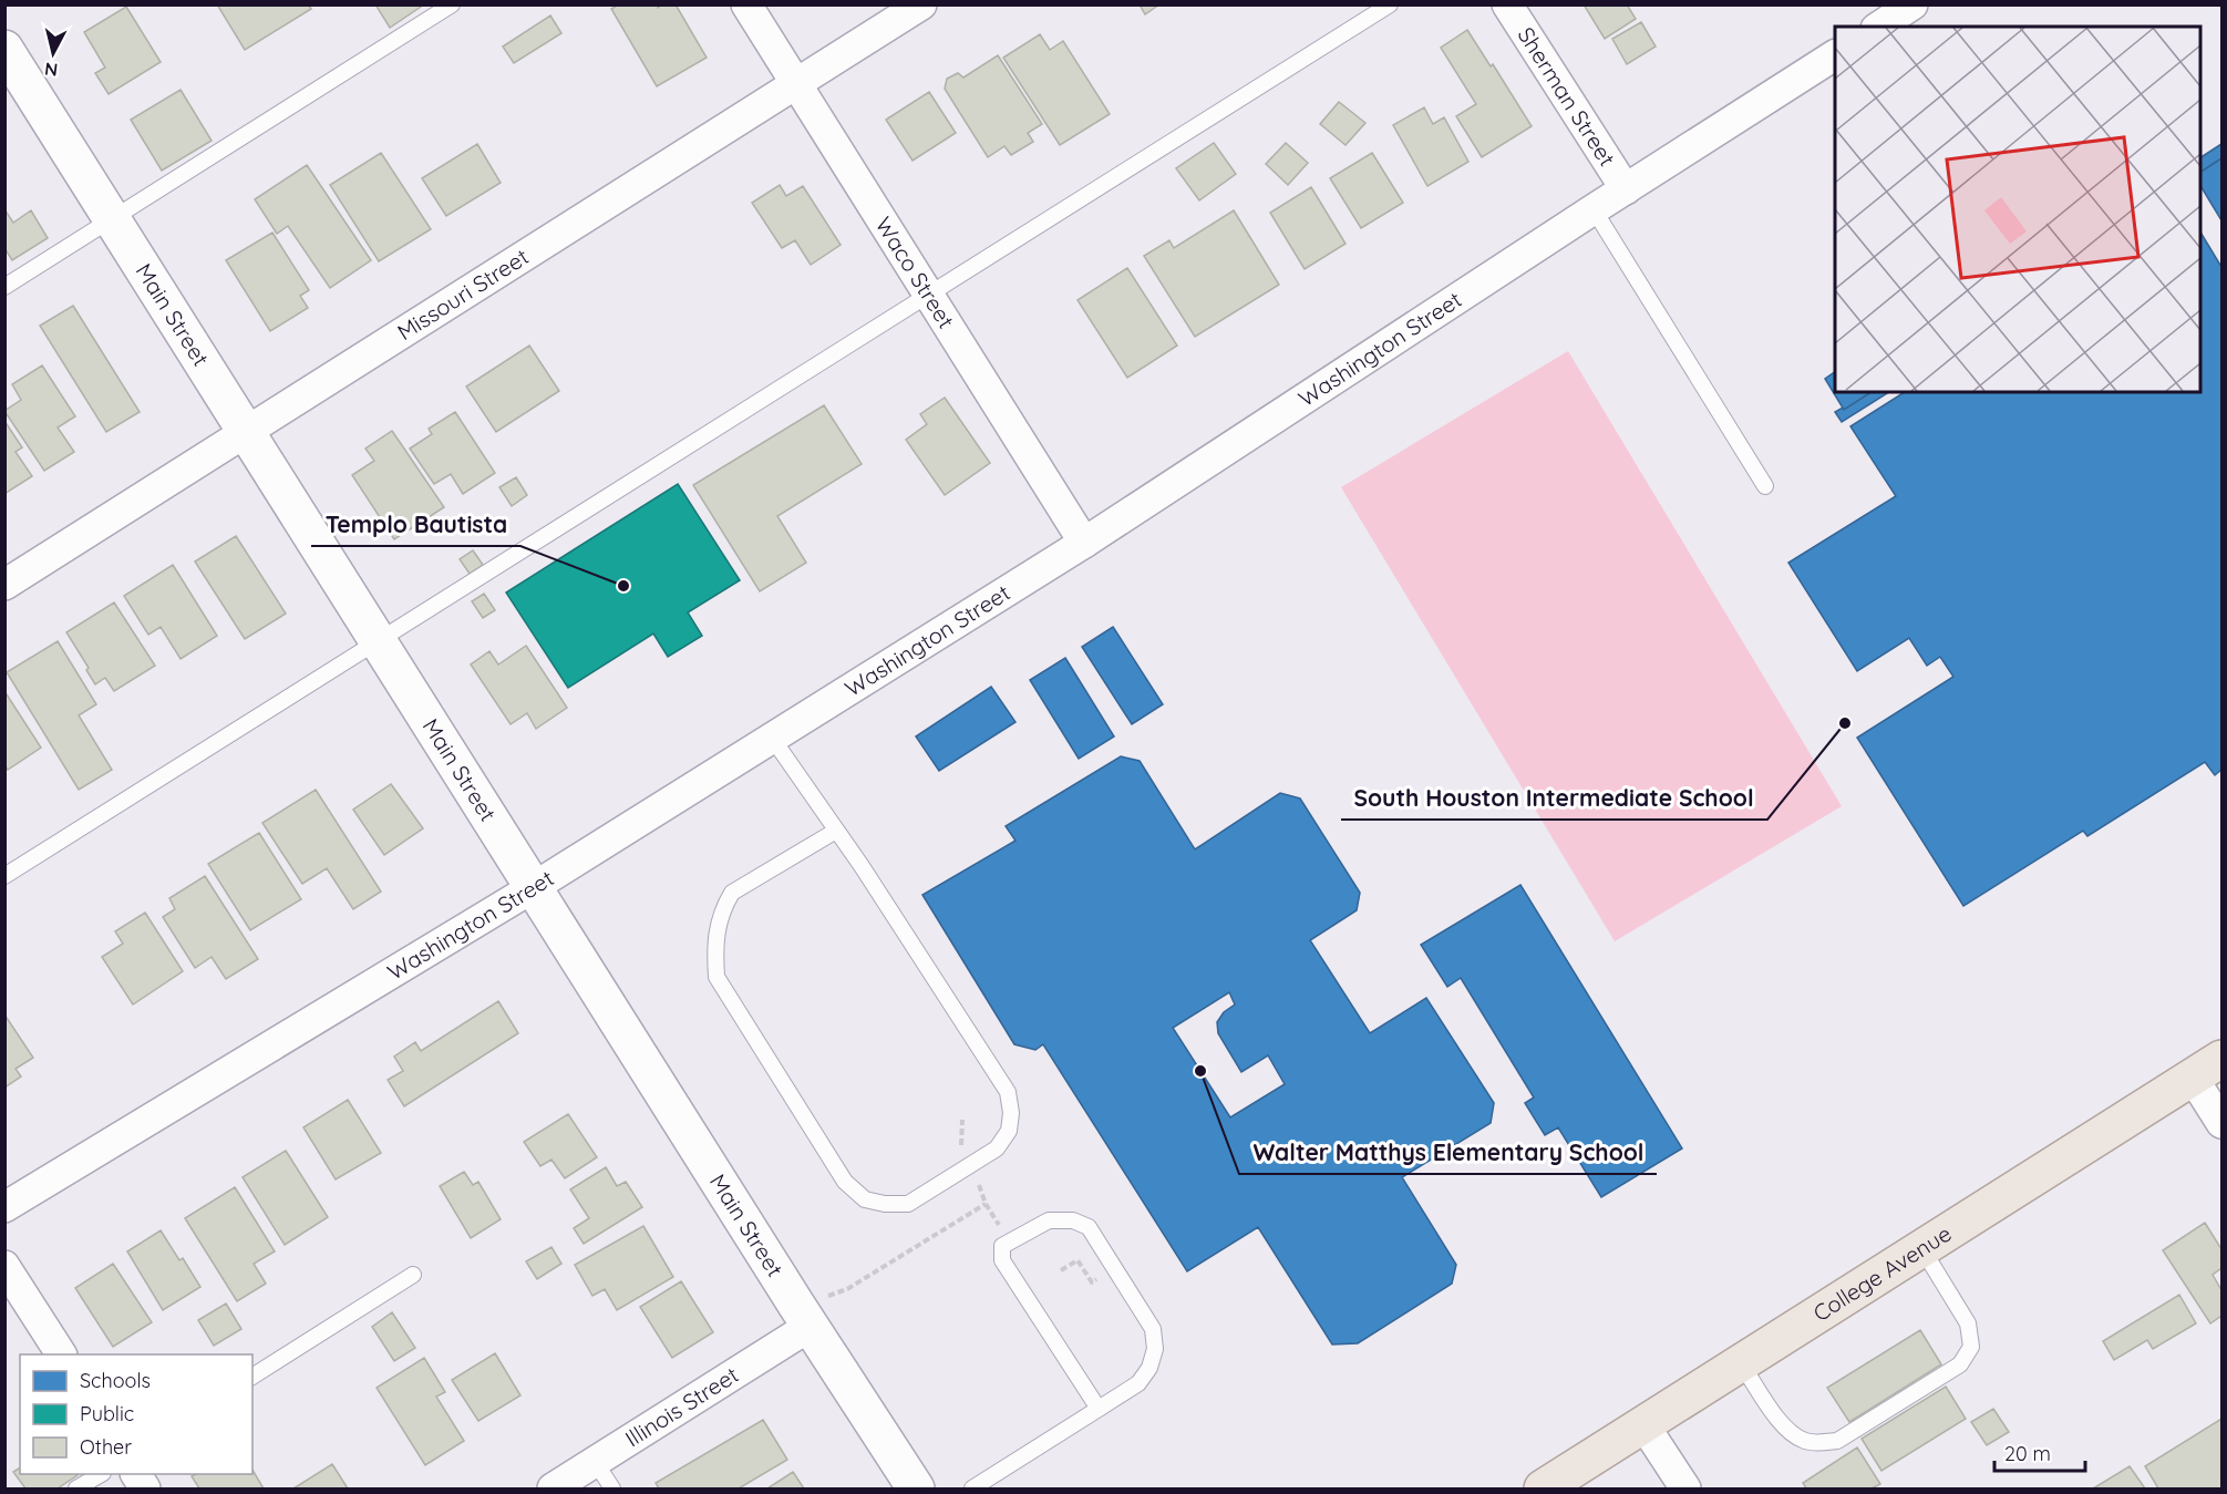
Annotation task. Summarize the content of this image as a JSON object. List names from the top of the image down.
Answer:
{
  "streets": {
    "main road": ["College Avenue"],
    "street": [
      "Sherman Street",
      "Waco Street",
      "Missouri Street",
      "Main Street",
      "Washington Street",
      "Illinois Street"
    ]
  },
  "crossings": [
    ["Sherman Street", "Washington Street"],
    ["Waco Street", "Missouri Street"],
    ["Waco Street", "Washington Street"],
    ["Missouri Street", "Main Street"],
    ["Main Street", "Washington Street"],
    ["Main Street", "Illinois Street"]
  ],
  "places": ["Templo Bautista", "South Houston Intermediate School", "Walter Matthys Elementary School"],
  "legend": ["Schools", "Public", "Other"],
  "scale_bar": "20 m",
  "north": "bottom"
}
